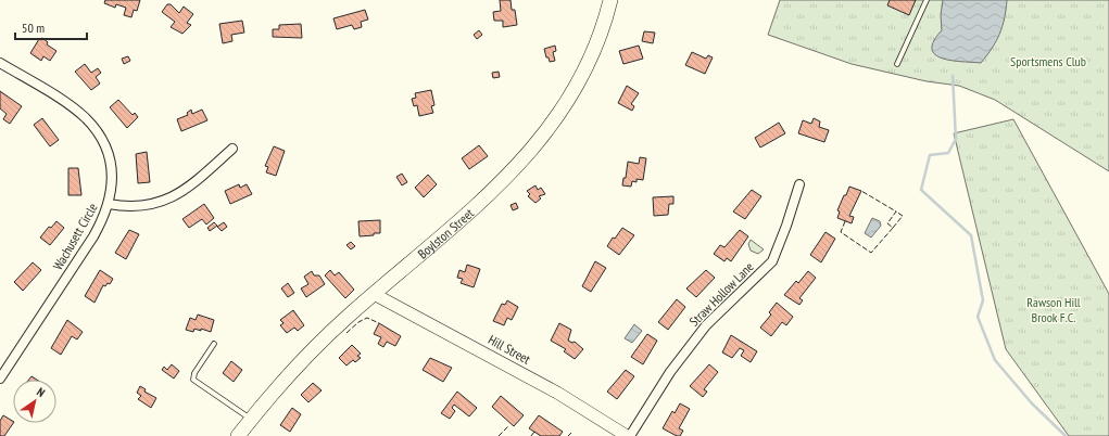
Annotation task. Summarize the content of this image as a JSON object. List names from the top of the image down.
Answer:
{
  "streets": {
    "main road": ["Boylston Street"],
    "street": ["Wachusett Circle", "Straw Hollow Lane", "Hill Street"]
  },
  "crossings": [
    ["Boylston Street", "Hill Street"],
    ["Straw Hollow Lane", "Hill Street"]
  ],
  "parks": ["Sportsmens Club", "Rawson Hill Brook F.C."],
  "scale_bar": "50 m",
  "north": "top right"
}
